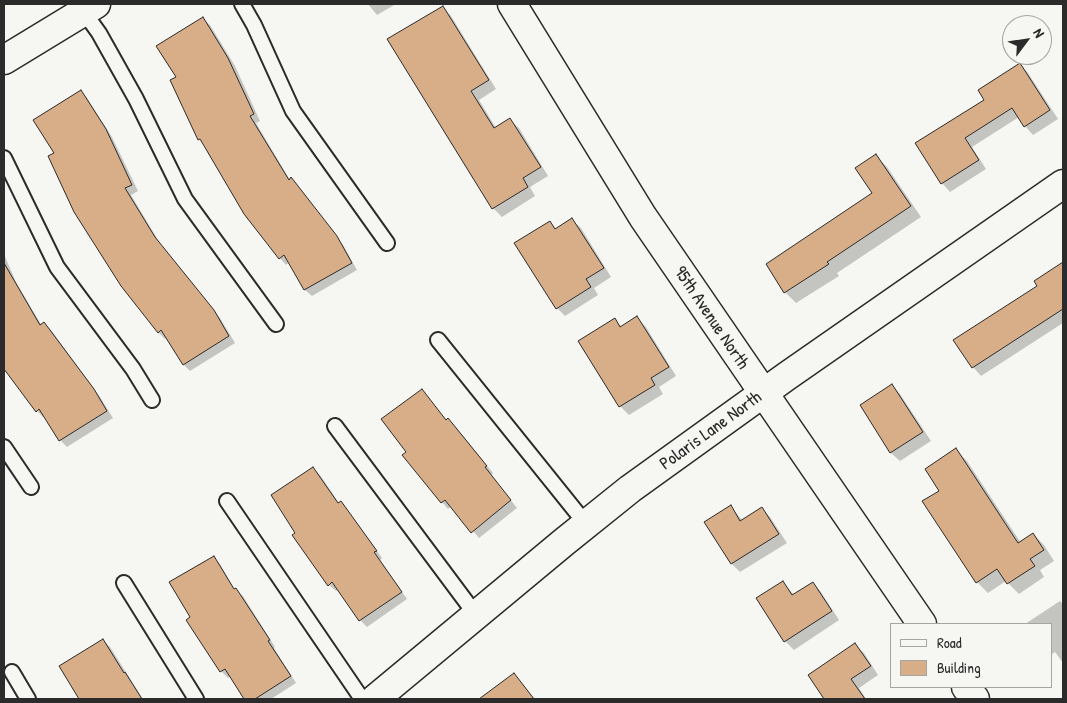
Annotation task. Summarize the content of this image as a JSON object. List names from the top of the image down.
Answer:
{
  "streets": {
    "street": ["95th Avenue North", "Polaris Lane North"]
  },
  "crossings": [
    ["95th Avenue North", "Polaris Lane North"]
  ],
  "legend": ["Road", "Building"],
  "north": "top right"
}
